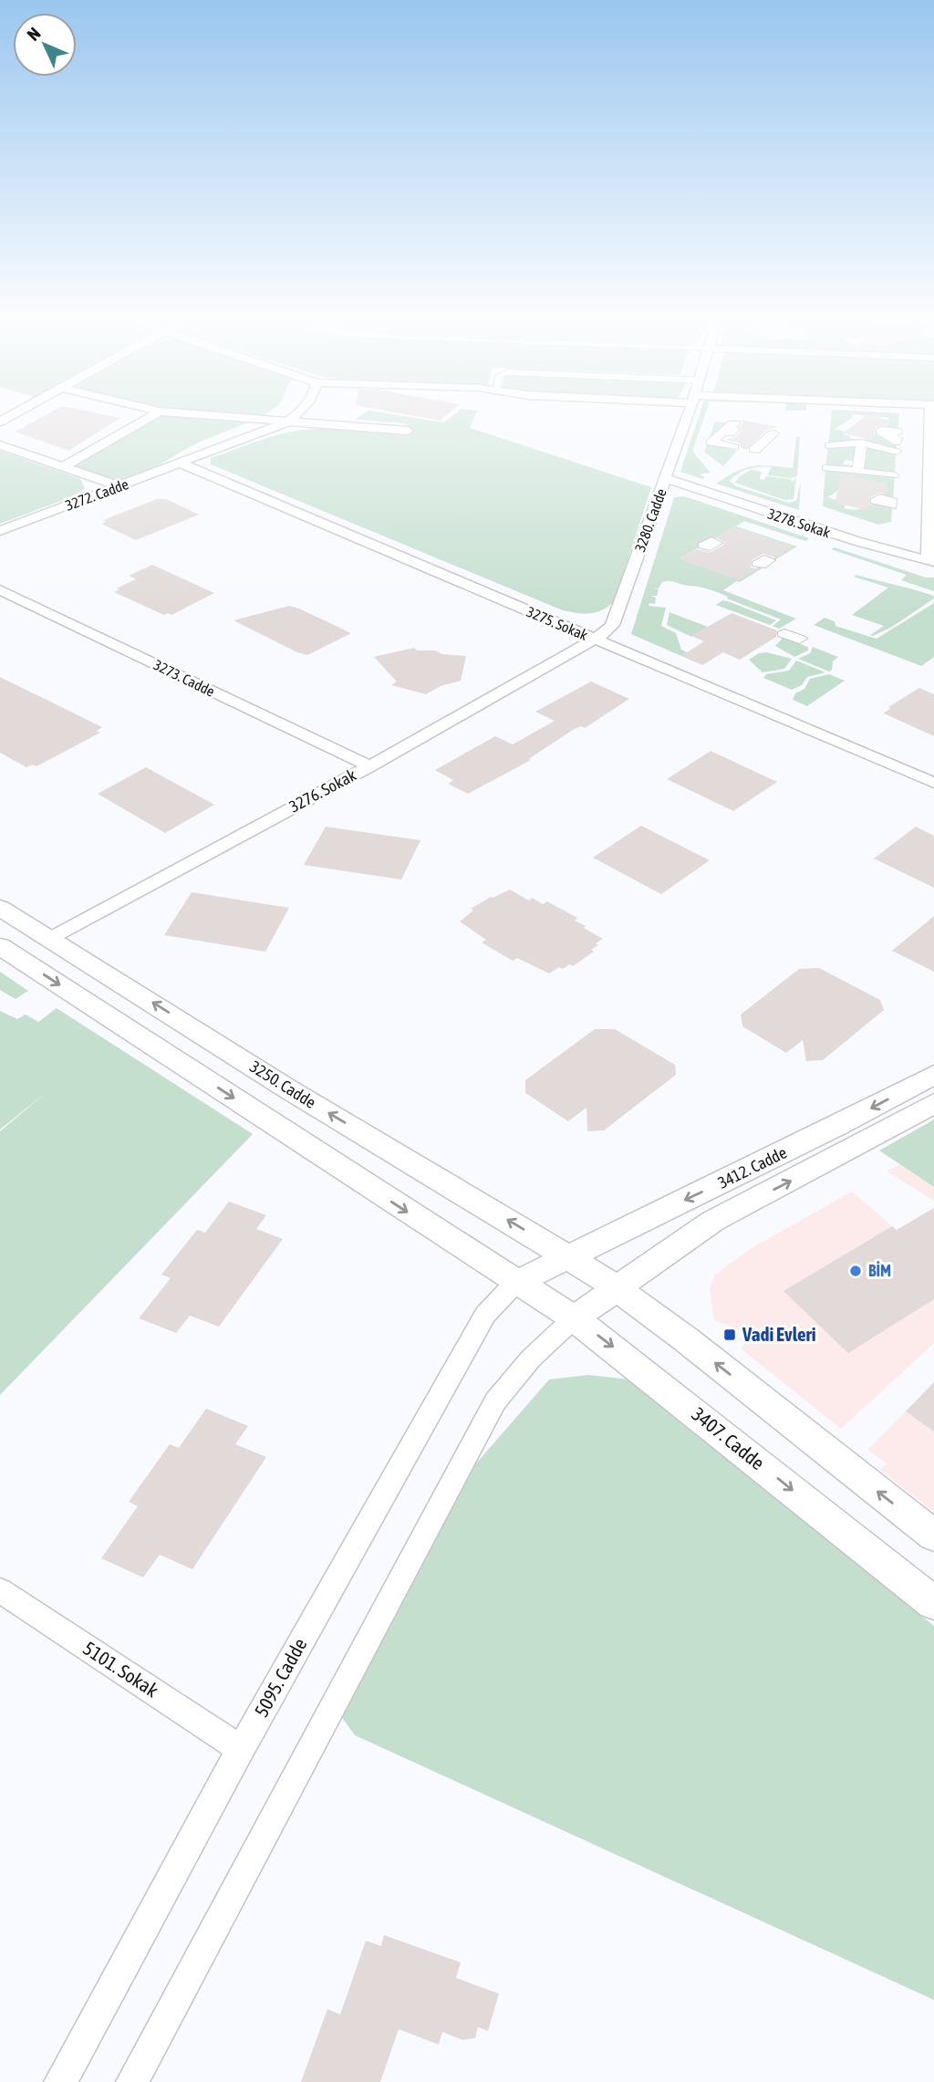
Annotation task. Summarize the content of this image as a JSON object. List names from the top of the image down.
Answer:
{
  "streets": {
    "street": [
      "3272. Cadde",
      "3280. Cadde",
      "3278. Sokak",
      "3275. Sokak",
      "3273. Cadde",
      "3276. Sokak",
      "3250. Cadde",
      "3412. Cadde",
      "3407. Cadde",
      "5101. Sokak",
      "5095. Cadde"
    ]
  },
  "crossings": [
    ["3272. Cadde", "3275. Sokak"],
    ["3280. Cadde", "3278. Sokak"],
    ["3280. Cadde", "3275. Sokak"],
    ["3280. Cadde", "3276. Sokak"],
    ["3275. Sokak", "3276. Sokak"],
    ["3273. Cadde", "3276. Sokak"],
    ["3276. Sokak", "3250. Cadde"],
    ["3250. Cadde", "3412. Cadde"],
    ["3412. Cadde", "3407. Cadde"],
    ["3412. Cadde", "5095. Cadde"],
    ["3407. Cadde", "5095. Cadde"],
    ["5101. Sokak", "5095. Cadde"]
  ],
  "places": {
    "other": ["BİM"],
    "transit": ["Vadi Evleri"]
  },
  "north": "top left"
}
